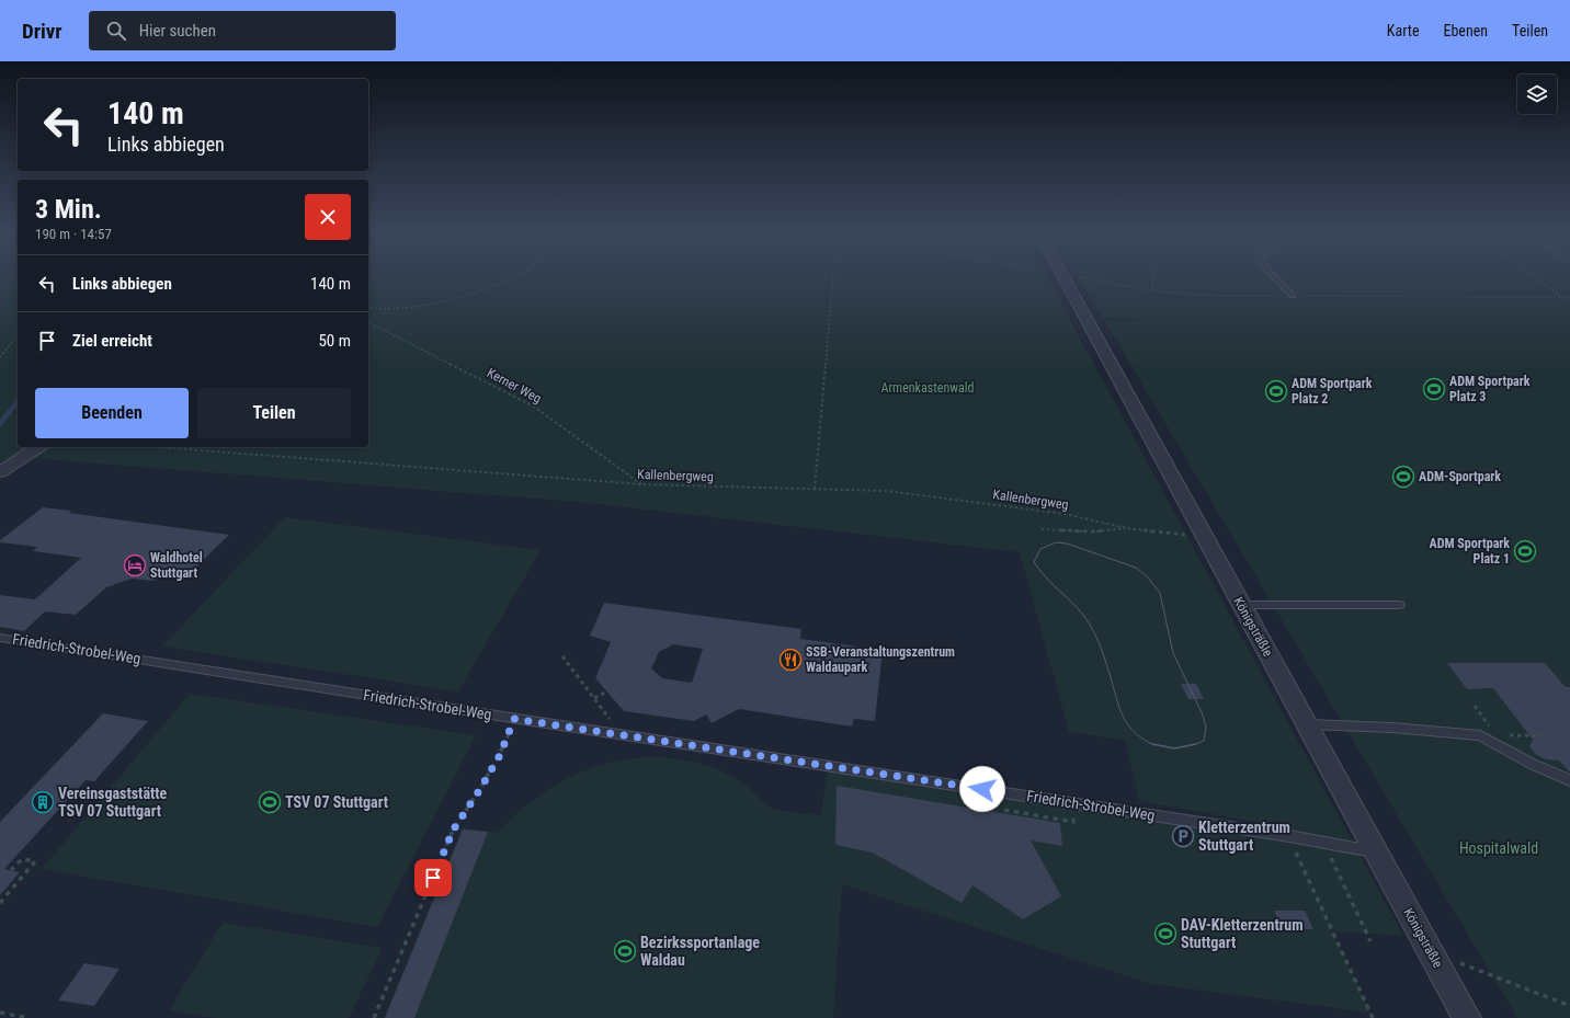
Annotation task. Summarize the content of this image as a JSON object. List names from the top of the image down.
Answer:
{
  "streets": {
    "street": ["Königsträßle"],
    "lane": ["Friedrich-Strobel-Weg"],
    "path": ["Kerner Weg", "Kallenbergweg"]
  },
  "crossings": [
    ["Kerner Weg", "Kallenbergweg"],
    ["Kallenbergweg", "Königsträßle"],
    ["Königsträßle", "Friedrich-Strobel-Weg"]
  ],
  "parks": ["Armenkastenwald", "Hospitalwald"],
  "places": {
    "sports": [
      "ADM Sportpark Platz 3",
      "ADM Sportpark Platz 2",
      "ADM-Sportpark",
      "ADM Sportpark Platz 1",
      "TSV 07 Stuttgart",
      "DAV-Kletterzentrum Stuttgart",
      "Bezirkssportanlage Waldau"
    ],
    "hotel": ["Waldhotel Stuttgart"],
    "restaurant": ["SSB-Veranstaltungszentrum Waldaupark"],
    "building": ["Vereinsgaststätte TSV 07 Stuttgart"],
    "parking": ["Kletterzentrum Stuttgart"]
  },
  "page": {
    "header": "Drivr",
    "search": "Hier suchen",
    "nav": ["Karte", "Ebenen", "Teilen"],
    "turn": ["140 m", "Links abbiegen"],
    "heading": ["3 Min.", "190 m · 14:57"],
    "list": [
      {
        "name": "Links abbiegen",
        "value": "140 m"
      },
      {
        "name": "Ziel erreicht",
        "value": "50 m"
      }
    ],
    "buttons": ["Beenden", "Teilen"]
  }
}
